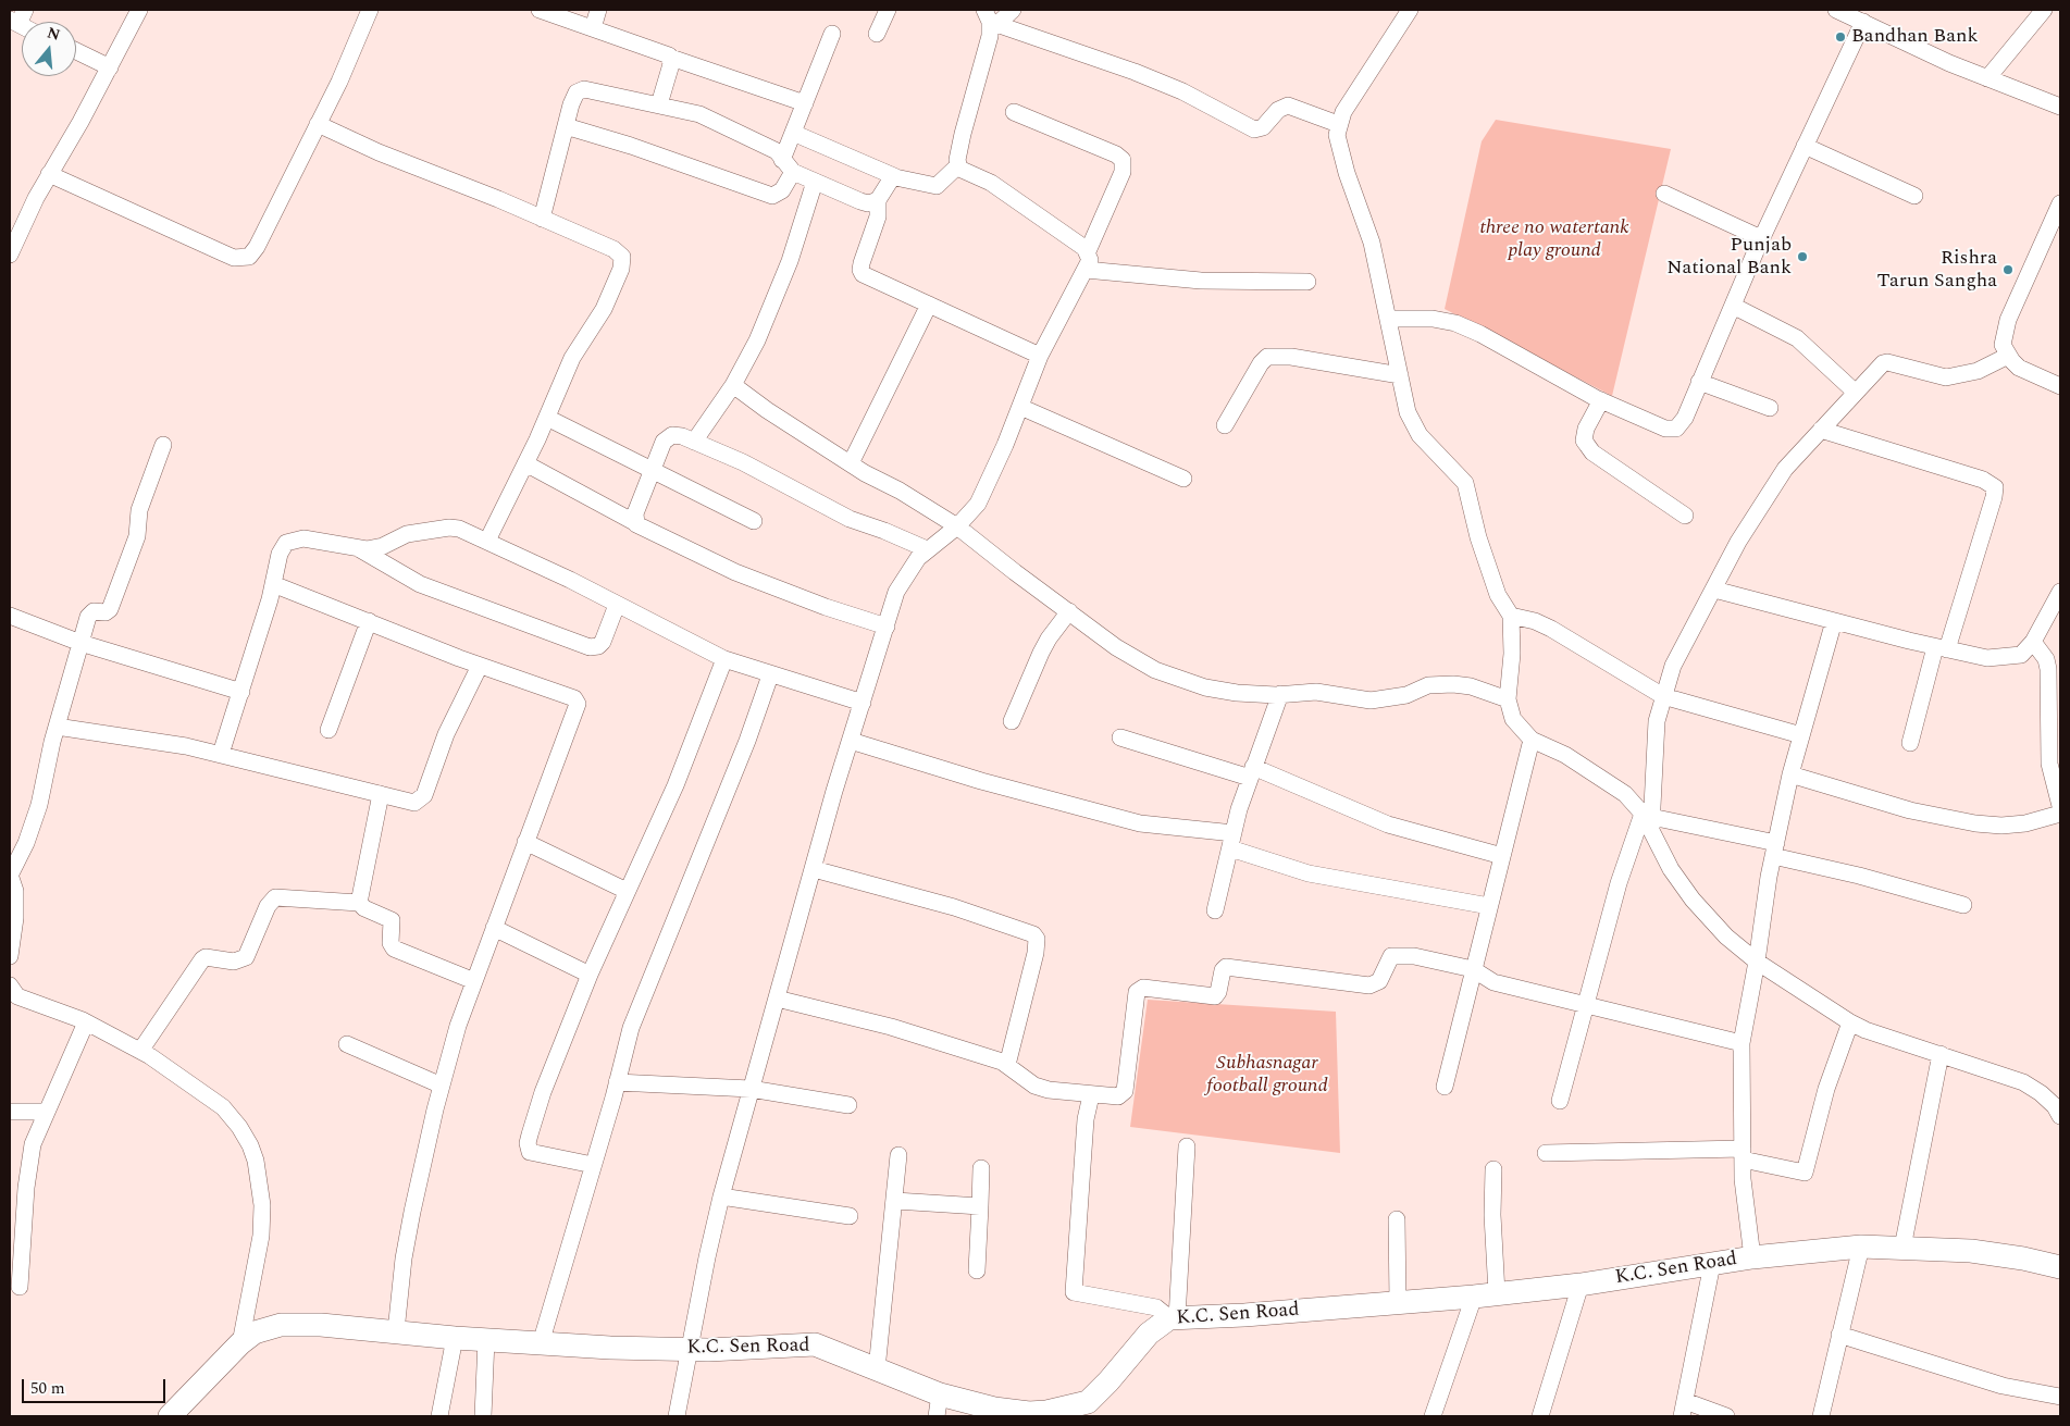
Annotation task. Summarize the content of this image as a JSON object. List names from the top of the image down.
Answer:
{
  "streets": {
    "street": ["K.C. Sen Road"]
  },
  "parks": ["three no watertank play ground", "Subhasnagar football ground"],
  "places": ["Bandhan Bank", "Punjab National Bank", "Rishra Tarun Sangha"],
  "scale_bar": "50 m",
  "north": "top"
}
